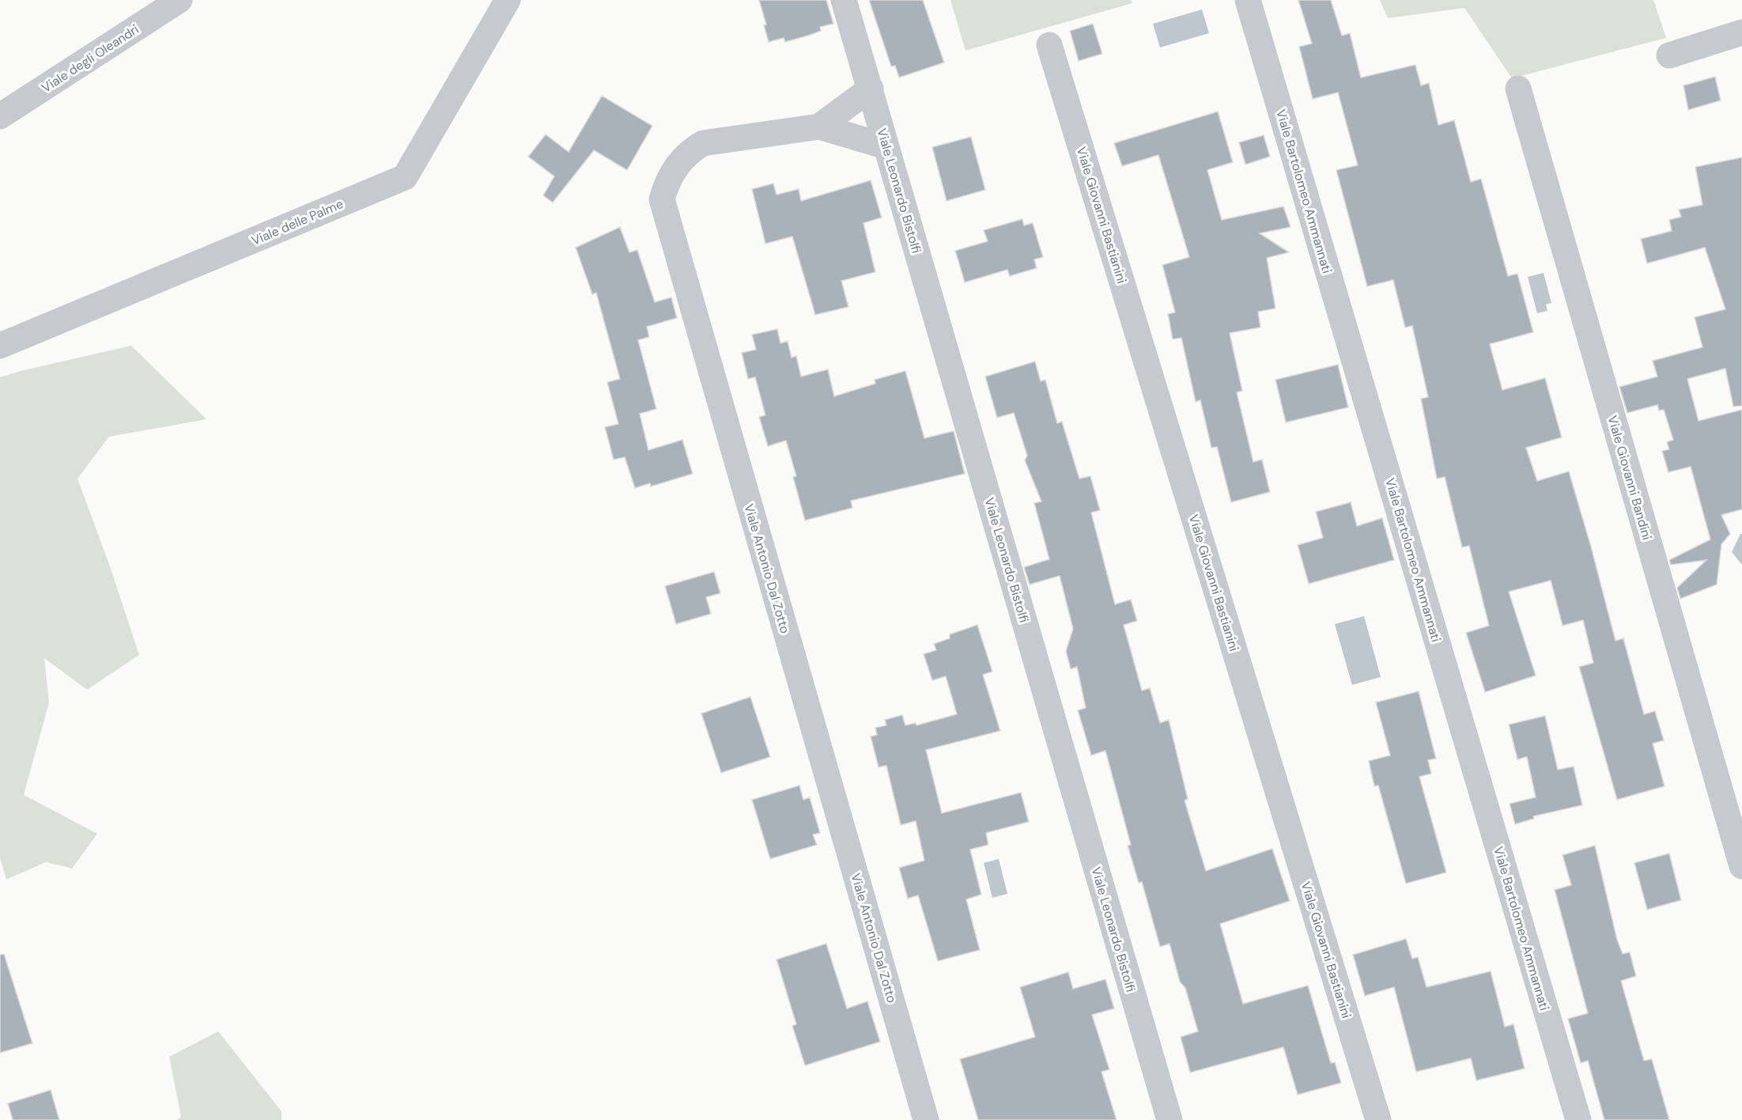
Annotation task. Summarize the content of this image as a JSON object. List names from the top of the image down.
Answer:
{
  "streets": {
    "street": [
      "Viale degli Oleandri",
      "Viale Leonardo Bistolfi",
      "Viale Bartolomeo Ammannati",
      "Viale Giovanni Bastianini",
      "Viale delle Palme",
      "Viale Giovanni Bandini",
      "Viale Antonio Dal Zotto"
    ]
  },
  "crossings": [
    ["Viale Leonardo Bistolfi", "Viale Antonio Dal Zotto"]
  ]
}
